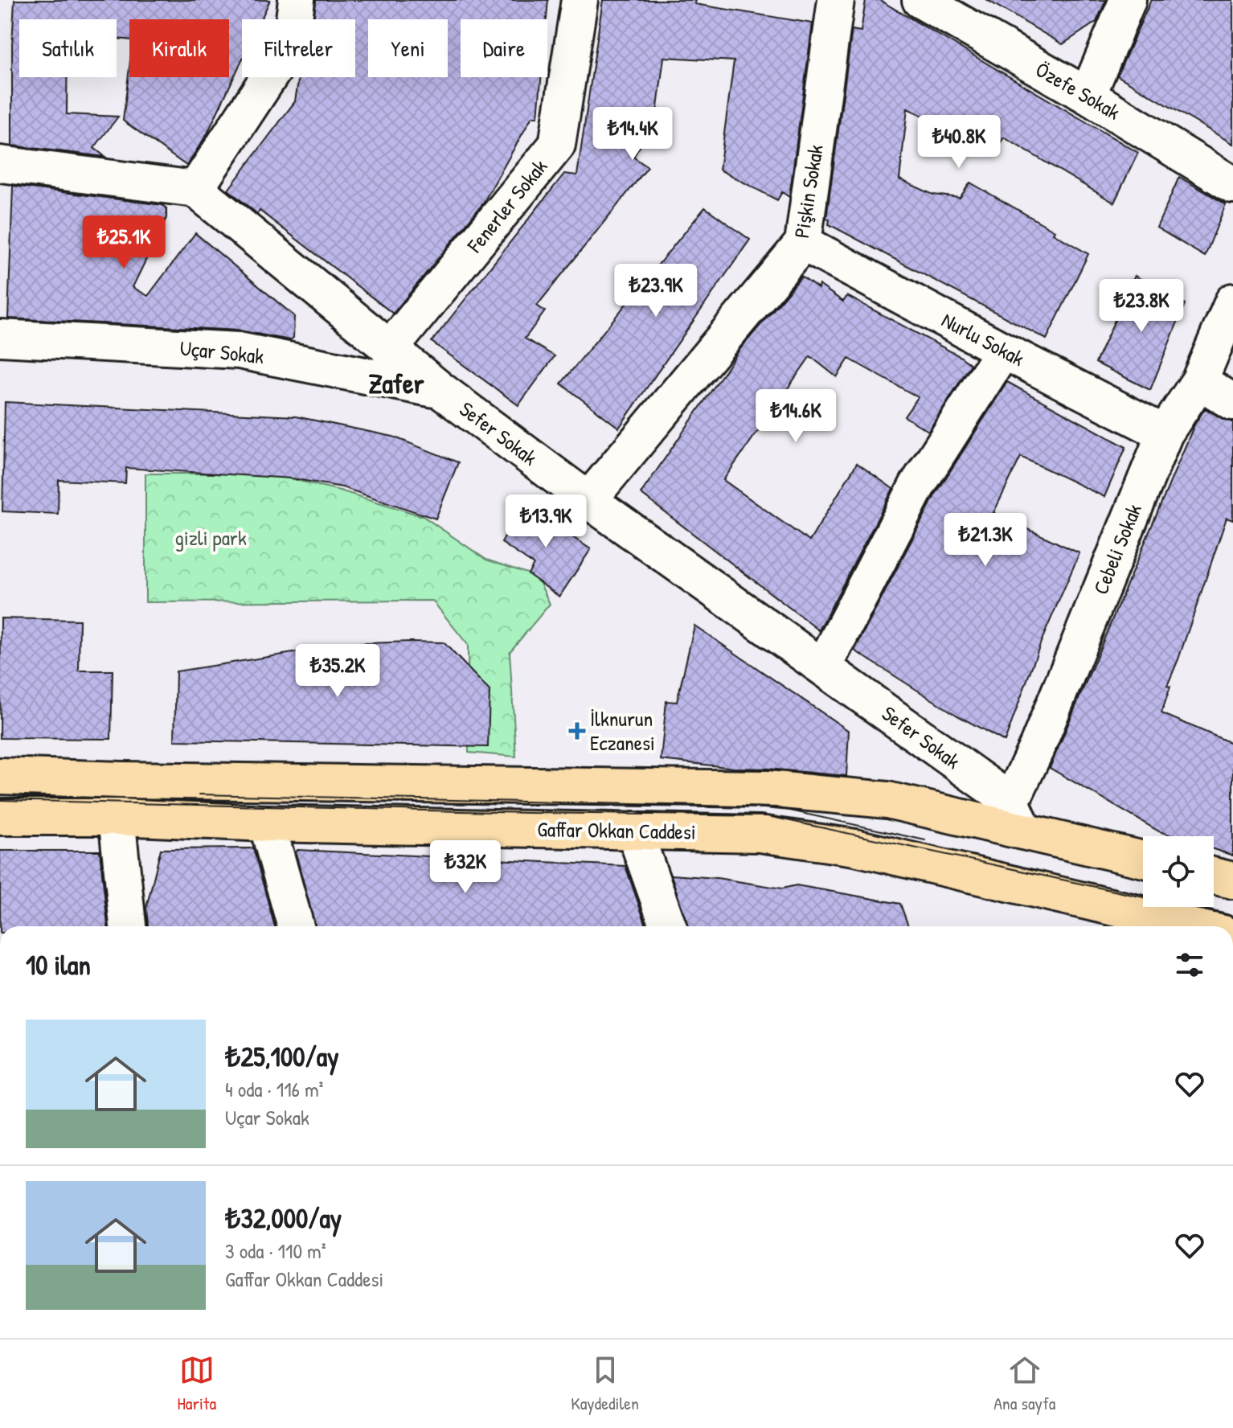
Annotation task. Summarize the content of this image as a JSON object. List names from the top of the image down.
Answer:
{
  "streets": {
    "main road": ["Gaffar Okkan Caddesi"],
    "street": [
      "Özefe Sokak",
      "Pişkin Sokak",
      "Fenerler Sokak",
      "Nurlu Sokak",
      "Uçar Sokak",
      "Sefer Sokak",
      "Cebeli Sokak"
    ]
  },
  "crossings": [
    ["Pişkin Sokak", "Nurlu Sokak"],
    ["Pişkin Sokak", "Sefer Sokak"],
    ["Fenerler Sokak", "Sefer Sokak"],
    ["Nurlu Sokak", "Cebeli Sokak"],
    ["Uçar Sokak", "Sefer Sokak"],
    ["Sefer Sokak", "Cebeli Sokak"],
    ["Sefer Sokak", "Gaffar Okkan Caddesi"],
    ["Cebeli Sokak", "Gaffar Okkan Caddesi"]
  ],
  "districts": ["Zafer"],
  "parks": ["gizli park"],
  "places": {
    "health": ["İlknurun Eczanesi"]
  },
  "page": {
    "chip": [
      "Satılık",
      "Kiralık",
      "Filtreler",
      "Yeni",
      "Daire"
    ],
    "price": [
      "₺14.4K",
      "₺40.8K",
      "₺25.1K",
      "₺23.9K",
      "₺23.8K",
      "₺14.6K",
      "₺13.9K",
      "₺21.3K",
      "₺35.2K",
      "₺32K"
    ],
    "heading": "10 ilan",
    "list": [
      {
        "name": "₺25,100/ay",
        "note": "4 oda · 116 m² · Uçar Sokak"
      },
      {
        "name": "₺32,000/ay",
        "note": "3 oda · 110 m² · Gaffar Okkan Caddesi"
      }
    ],
    "tabs": ["Harita", "Kaydedilen", "Ana sayfa"]
  }
}
